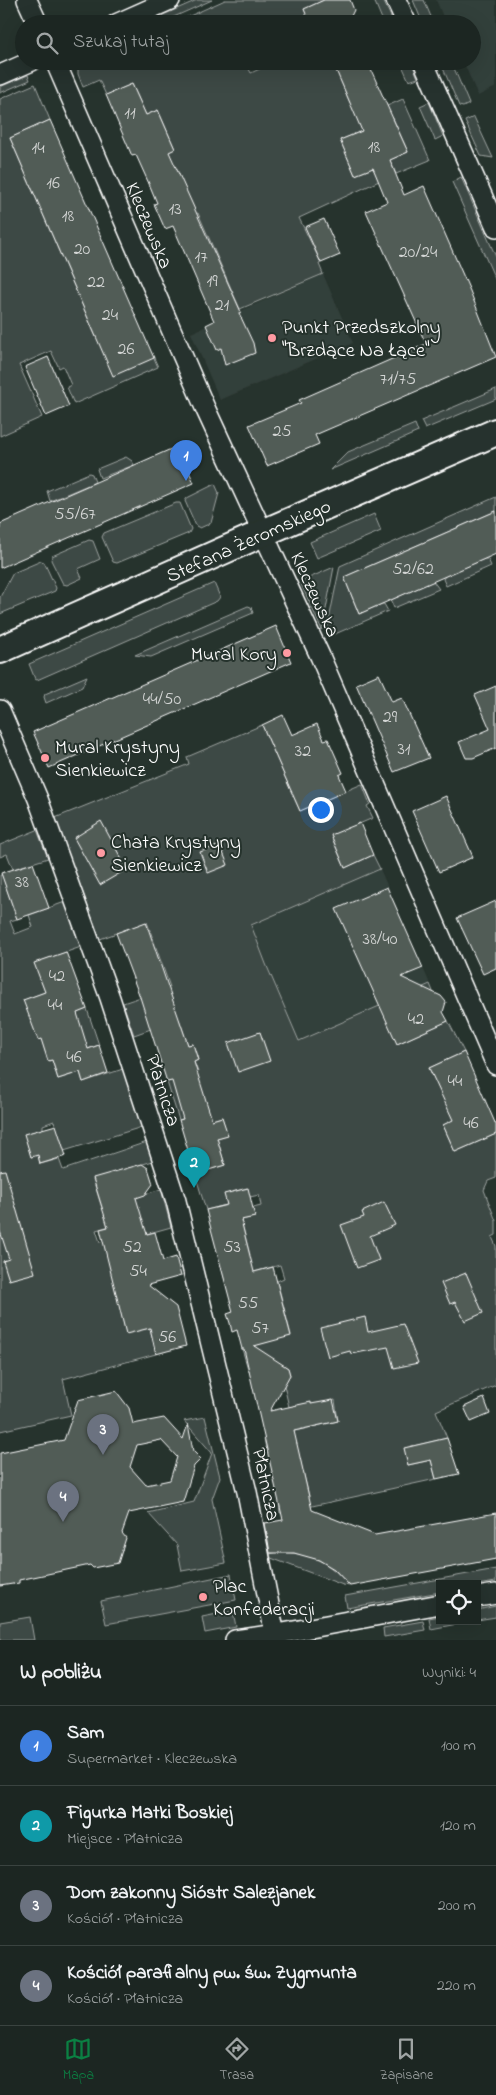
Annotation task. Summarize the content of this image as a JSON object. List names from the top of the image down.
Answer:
{
  "streets": {
    "main road": ["Stefana Żeromskiego"],
    "street": ["Kleczewska", "Płatnicza"]
  },
  "crossings": [
    ["Kleczewska", "Stefana Żeromskiego"]
  ],
  "places": [
    "Punkt Przedszkolny \"Brzdące Na Łące\"",
    "Mural Kory",
    "Mural Krystyny Sienkiewicz",
    "Chata Krystyny Sienkiewicz",
    "Plac Konfederacji"
  ],
  "house_numbers": [
    "11",
    "18",
    "14",
    "16",
    "13",
    "18",
    "20",
    "20/24",
    "17",
    "19",
    "22",
    "21",
    "24",
    "26",
    "71/75",
    "25",
    "55/67",
    "52/62",
    "44/50",
    "29",
    "31",
    "32",
    "38",
    "38/40",
    "42",
    "44",
    "42",
    "46",
    "44",
    "46",
    "52",
    "53",
    "54",
    "55",
    "57",
    "56"
  ],
  "page": {
    "search": "Szukaj tutaj",
    "pins": [
      "1",
      "2",
      "3",
      "4"
    ],
    "heading": ["W pobliżu", "Wyniki: 4"],
    "list": [
      {
        "mark": "1",
        "name": "Sam",
        "note": "Supermarket · Kleczewska",
        "value": "100 m"
      },
      {
        "mark": "2",
        "name": "Figurka Matki Boskiej",
        "note": "Miejsce · Płatnicza",
        "value": "120 m"
      },
      {
        "mark": "3",
        "name": "Dom zakonny Sióstr Salezjanek",
        "note": "Kościół · Płatnicza",
        "value": "200 m"
      },
      {
        "mark": "4",
        "name": "Kościół parafialny pw. św. Zygmunta",
        "note": "Kościół · Płatnicza",
        "value": "220 m"
      }
    ],
    "nav": ["Mapa", "Trasa", "Zapisane"]
  }
}
